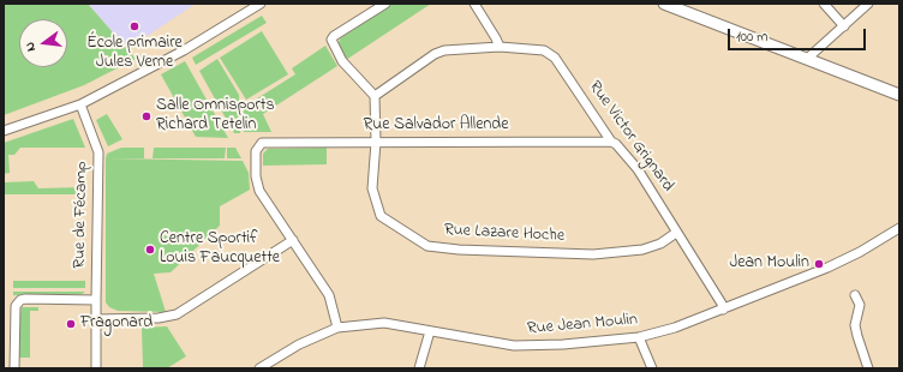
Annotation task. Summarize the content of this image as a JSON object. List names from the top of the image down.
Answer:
{
  "streets": {
    "street": [
      "Rue Salvador Allende",
      "Rue Victor Grignard",
      "Rue de Fécamp",
      "Rue Lazare Hoche",
      "Rue Jean Moulin"
    ]
  },
  "crossings": [
    ["Rue Salvador Allende", "Rue Victor Grignard"],
    ["Rue Salvador Allende", "Rue Lazare Hoche"],
    ["Rue Victor Grignard", "Rue Lazare Hoche"],
    ["Rue Victor Grignard", "Rue Jean Moulin"]
  ],
  "places": [
    "École primaire Jules Verne",
    "Salle Omnisports Richard Tetelin",
    "Centre Sportif Louis Faucquette",
    "Jean Moulin",
    "Fragonard"
  ],
  "scale_bar": "100 m",
  "north": "left"
}
